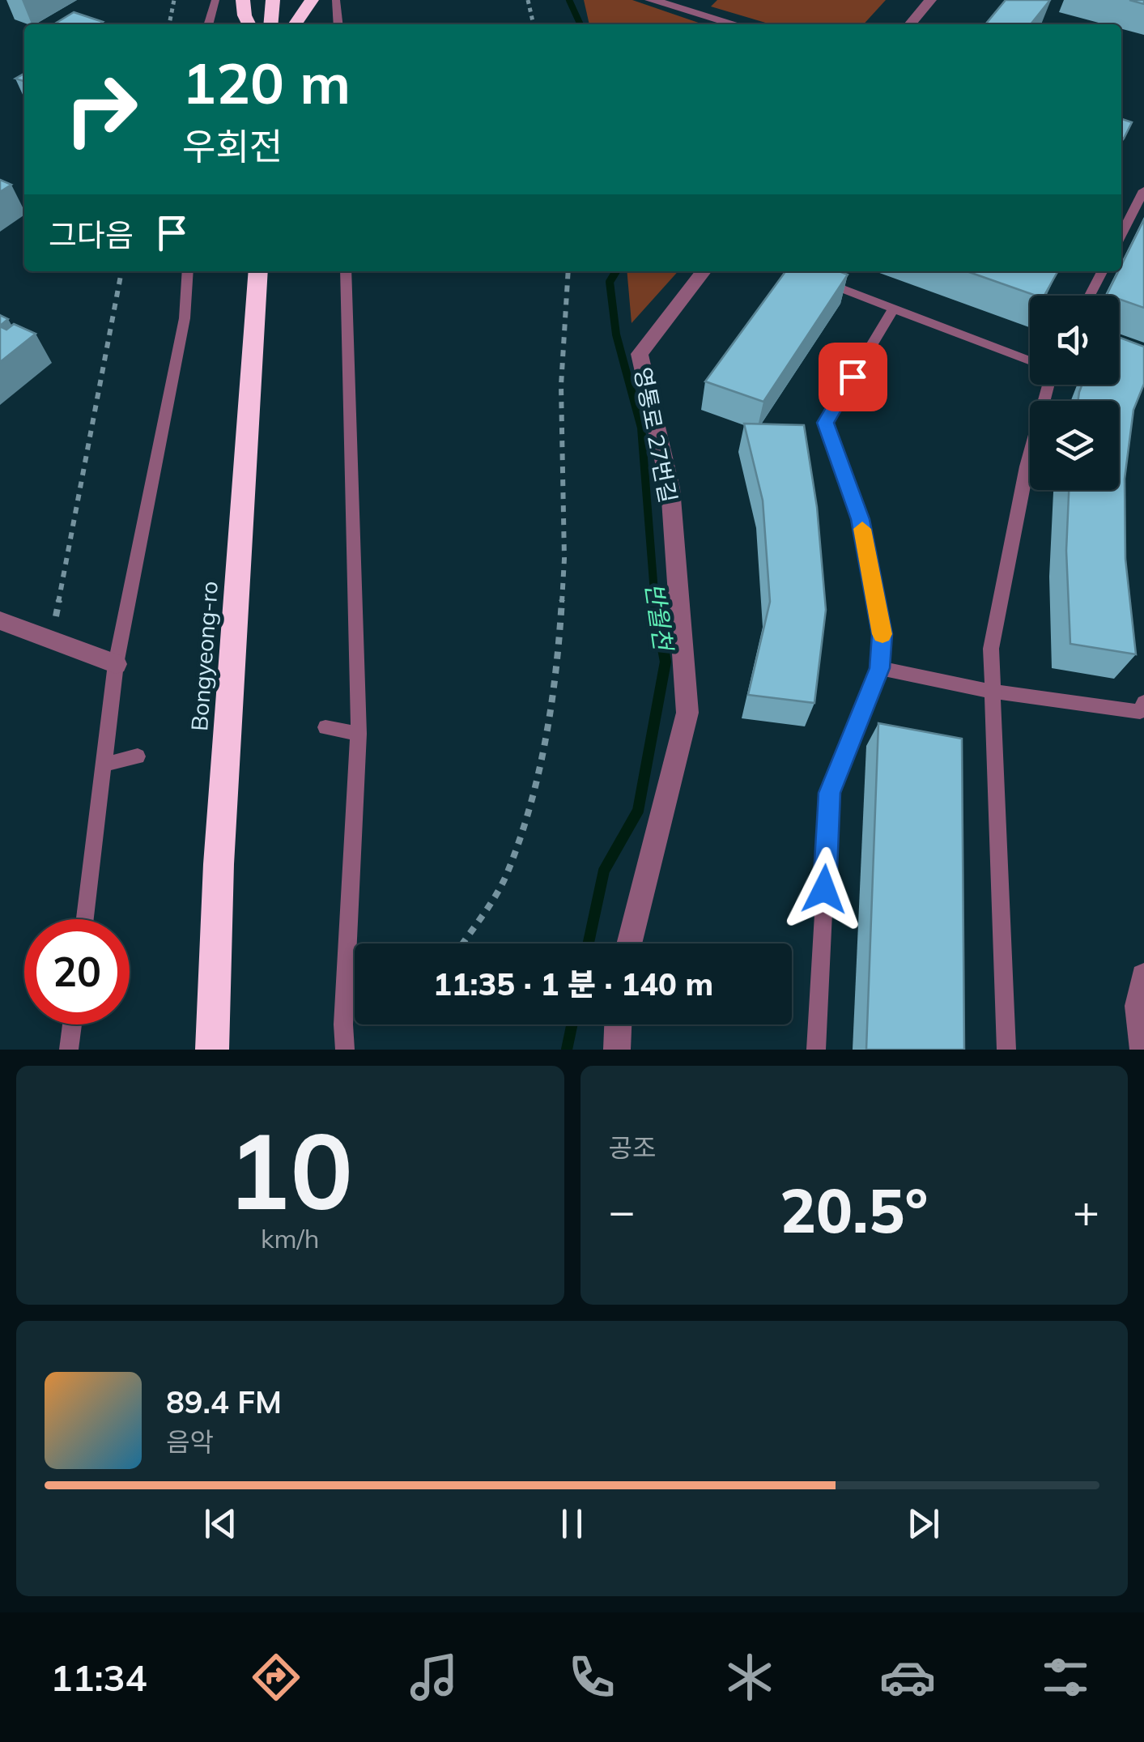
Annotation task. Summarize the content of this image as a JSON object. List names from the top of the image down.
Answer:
{
  "streets": {
    "highway": ["Bongyeong-ro"],
    "street": ["영통로 27번길"]
  },
  "water": ["반월천"],
  "page": {
    "turn": ["120 m", "우회전"],
    "then": "그다음",
    "limit": "20",
    "trip": "11:35 · 1 분 · 140 m",
    "tile": [
      ["10", "km/h"],
      "공조"
    ],
    "heat": ["−", "20.5°", "+"],
    "song": ["89.4 FM", "음악"],
    "tabs": "11:34"
  }
}
